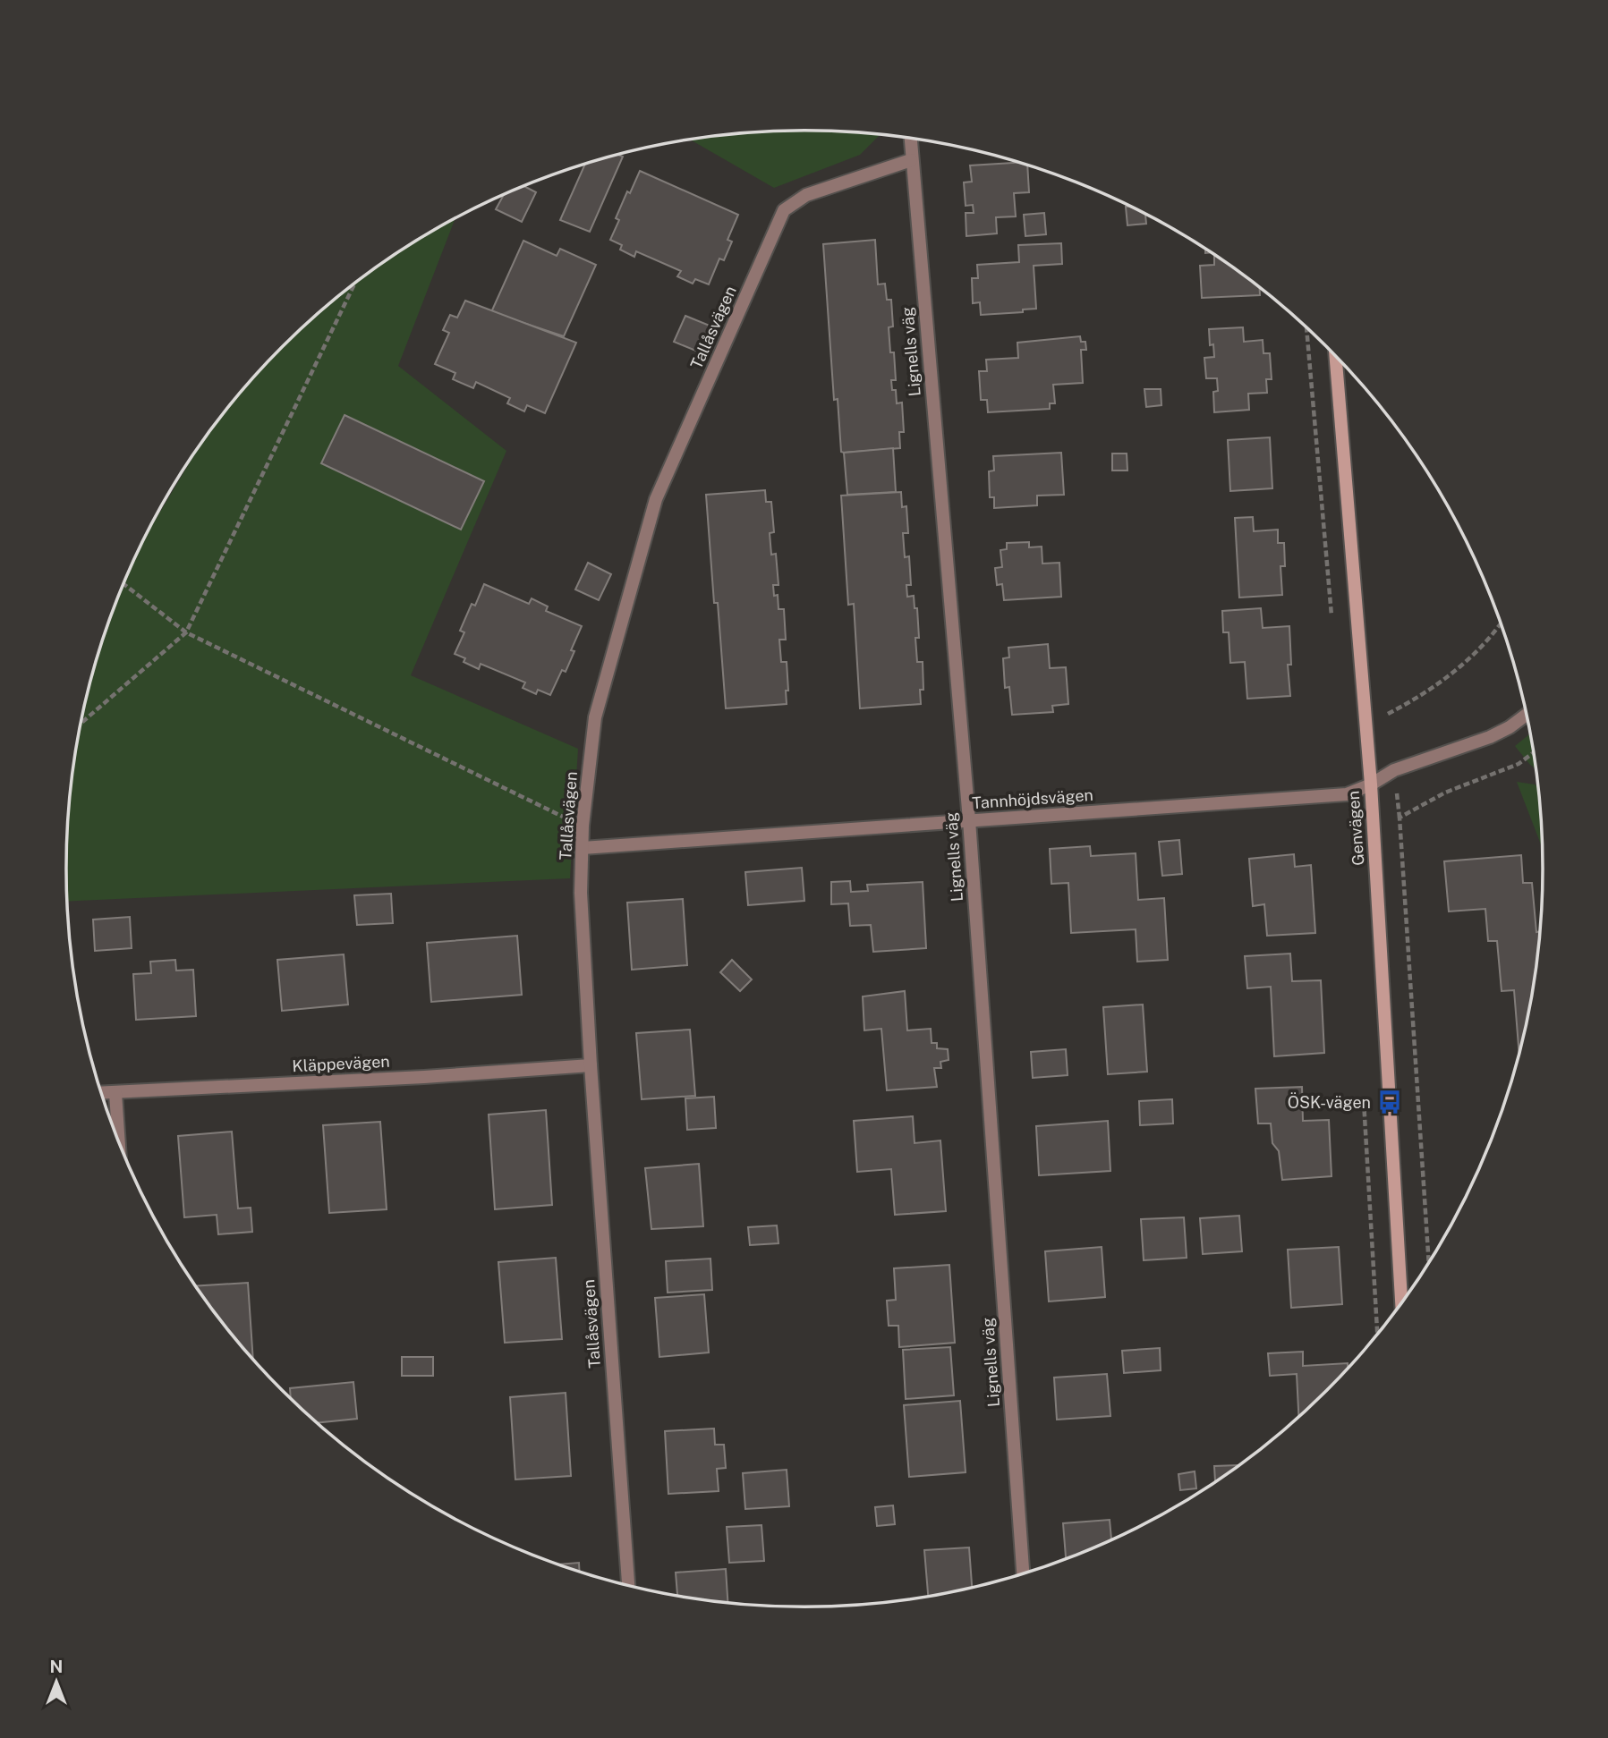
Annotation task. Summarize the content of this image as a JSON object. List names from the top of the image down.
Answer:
{
  "streets": {
    "street": [
      "Tallåsvägen",
      "Lignells väg",
      "Tannhöjdsvägen",
      "Genvägen",
      "Kläppevägen"
    ]
  },
  "crossings": [
    ["Tallåsvägen", "Lignells väg"],
    ["Tallåsvägen", "Tannhöjdsvägen"],
    ["Tallåsvägen", "Kläppevägen"],
    ["Lignells väg", "Tannhöjdsvägen"],
    ["Tannhöjdsvägen", "Genvägen"]
  ],
  "places": {
    "bus stop": ["ÖSK-vägen"]
  },
  "north": "top"
}
